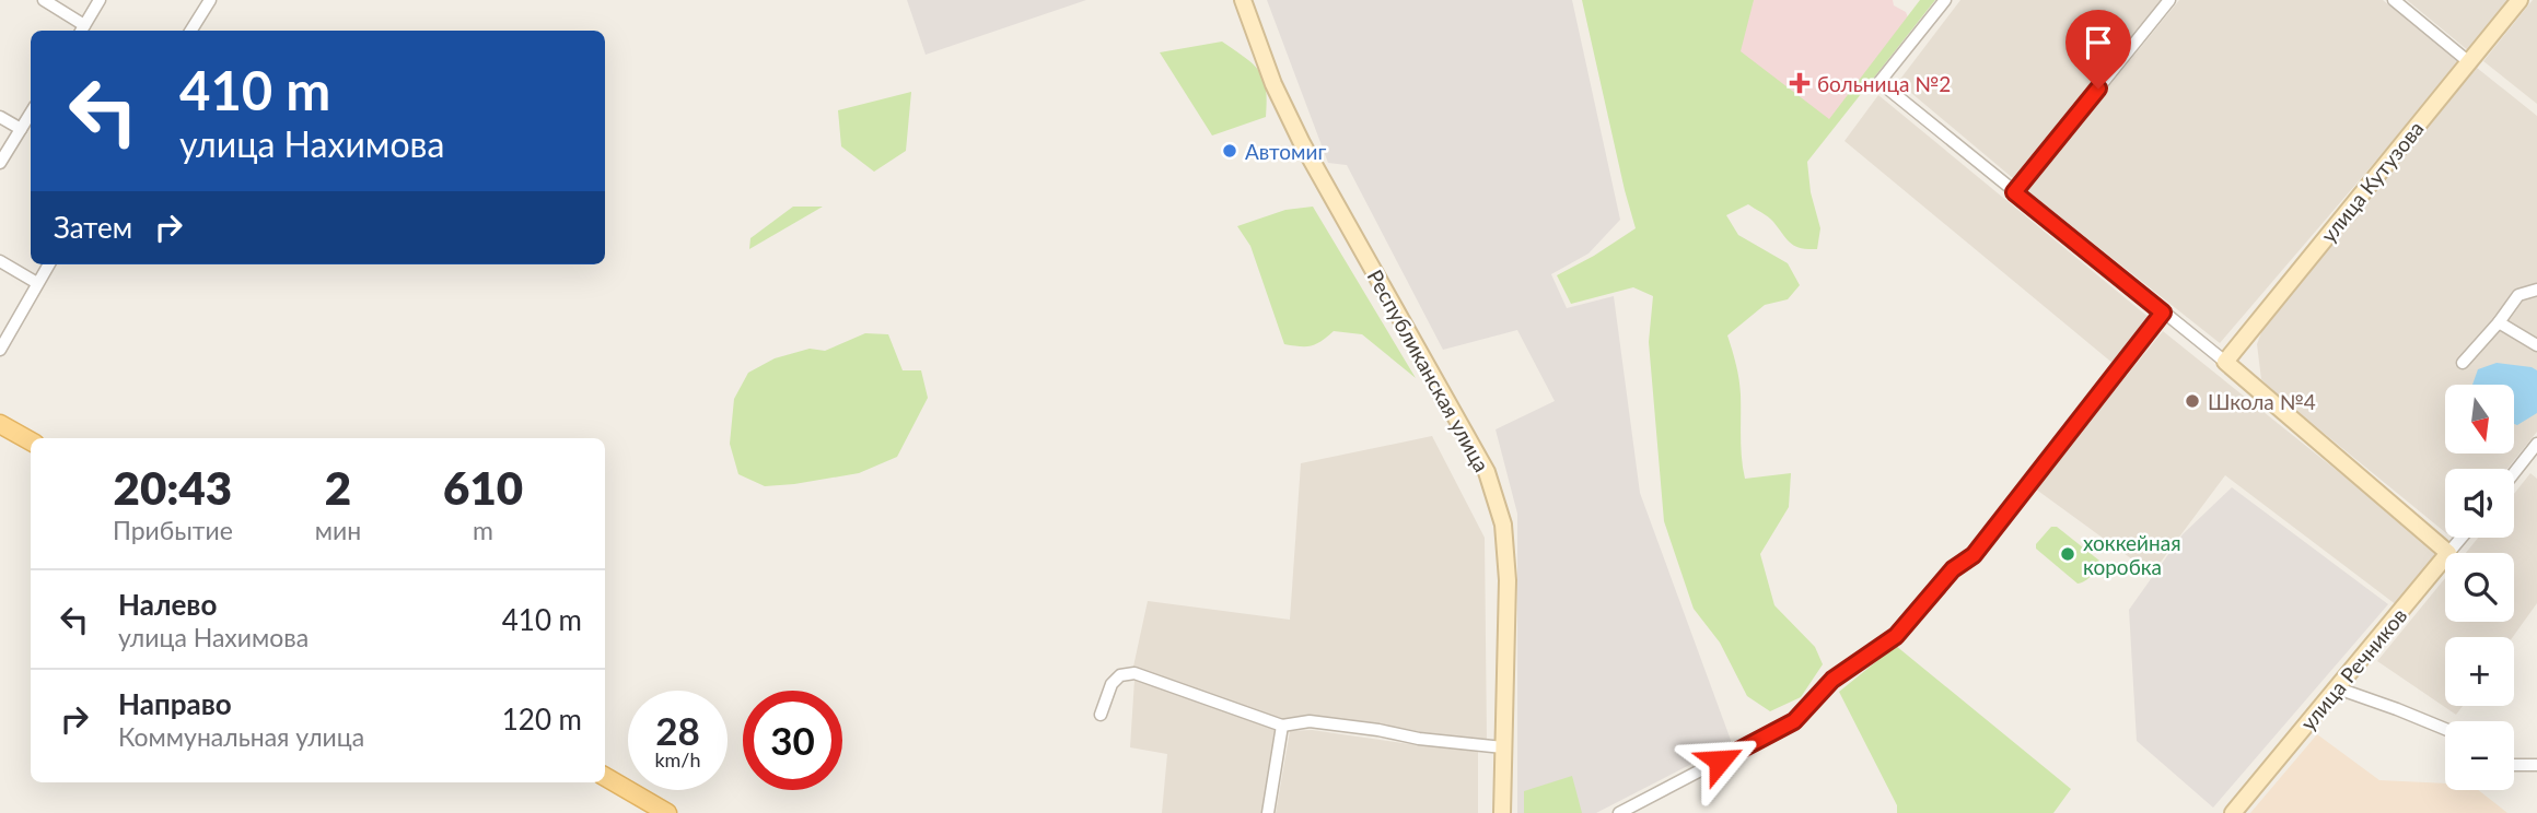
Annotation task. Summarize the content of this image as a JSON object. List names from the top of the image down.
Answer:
{
  "streets": {
    "street": ["улица Кутузова", "Республиканская улица", "улица Речников"]
  },
  "places": {
    "health": ["больница №2"],
    "other": ["Автомиг", "Школа №4", "хоккейная коробка"]
  },
  "north": "bottom",
  "page": {
    "turn": ["410 m", "улица Нахимова"],
    "then": "Затем",
    "map_buttons": ["+", "−"],
    "eta": [
      "20:43",
      "Прибытие",
      "2",
      "мин",
      "610",
      "m"
    ],
    "list": [
      {
        "name": "Налево",
        "note": "улица Нахимова",
        "value": "410 m"
      },
      {
        "name": "Направо",
        "note": "Коммунальная улица",
        "value": "120 m"
      }
    ],
    "speed": "28 km/h",
    "limit": "30"
  }
}
